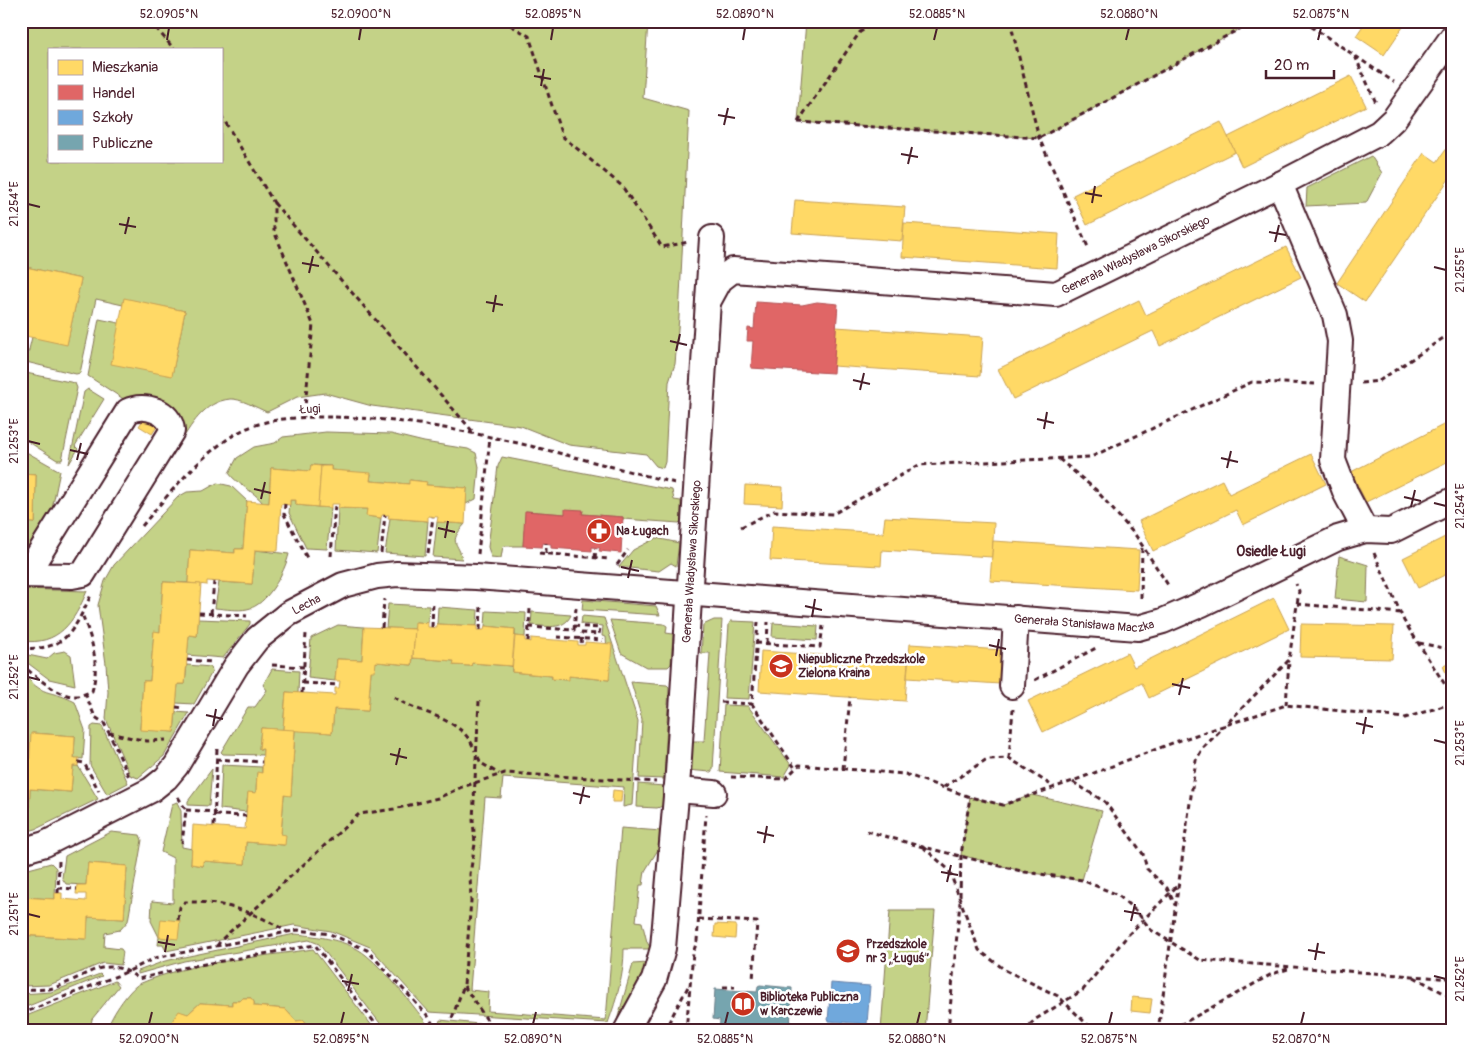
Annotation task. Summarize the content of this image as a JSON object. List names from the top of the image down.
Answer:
{
  "streets": {
    "street": ["Generała Władysława Sikorskiego", "Lecha", "Generała Stanisława Maczka"],
    "path": ["Ługi"]
  },
  "crossings": [
    ["Generała Władysława Sikorskiego", "Ługi"],
    ["Generała Władysława Sikorskiego", "Lecha"],
    ["Generała Władysława Sikorskiego", "Generała Stanisława Maczka"],
    ["Lecha", "Generała Stanisława Maczka"]
  ],
  "districts": ["Osiedle Ługi"],
  "places": {
    "pharmacy": ["Na Ługach"],
    "school or university": ["Niepubliczne Przedszkole Zielona Kraina", "Przedszkole nr 3 „Ługuś”"],
    "library": ["Biblioteka Publiczna w Karczewie"]
  },
  "legend": [
    "Mieszkania",
    "Handel",
    "Szkoły",
    "Publiczne"
  ],
  "scale_bar": "20 m",
  "coordinates": [
    "52.0905°N",
    "52.0900°N",
    "52.0895°N",
    "52.0890°N",
    "52.0885°N",
    "52.0880°N",
    "52.0875°N",
    "21.254°E",
    "21.255°E",
    "21.253°E",
    "21.252°E",
    "21.251°E",
    "52.0870°N"
  ]
}
